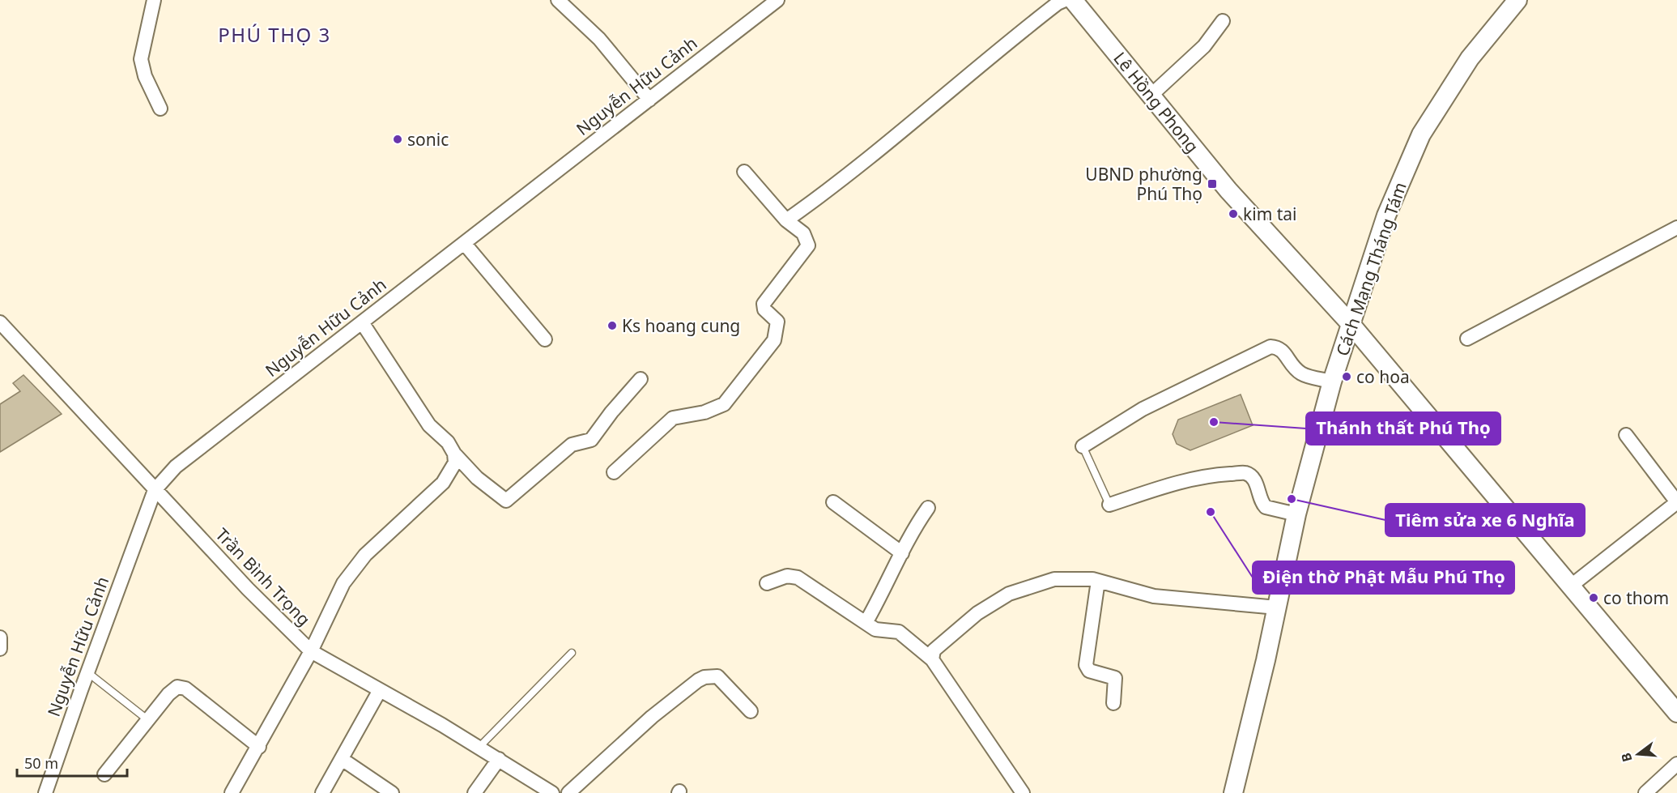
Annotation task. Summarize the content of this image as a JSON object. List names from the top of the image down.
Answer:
{
  "streets": {
    "street": [
      "Nguyễn Hữu Cảnh",
      "Lê Hồng Phong",
      "Cách Mạng Tháng Tám",
      "Trần Bình Trọng"
    ]
  },
  "crossings": [
    ["Nguyễn Hữu Cảnh", "Trần Bình Trọng"],
    ["Lê Hồng Phong", "Cách Mạng Tháng Tám"]
  ],
  "districts": ["PHÚ THỌ 3"],
  "places": {
    "other": [
      "sonic",
      "kim tai",
      "Ks hoang cung",
      "co hoa",
      "Thánh thất Phú Thọ",
      "Tiêm sửa xe 6 Nghĩa",
      "Điện thờ Phật Mẫu Phú Thọ",
      "co thom"
    ],
    "transit": ["UBND phường Phú Thọ"]
  },
  "scale_bar": "50 m",
  "north": "left"
}
